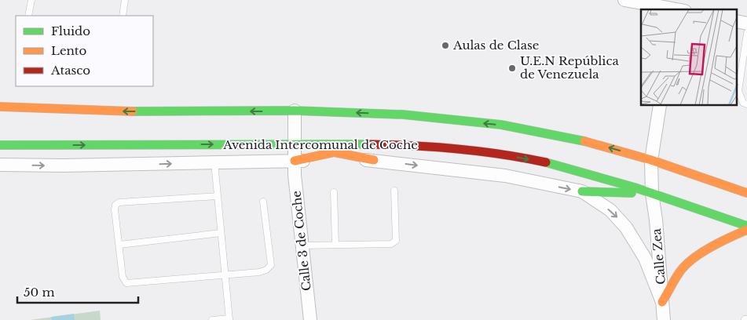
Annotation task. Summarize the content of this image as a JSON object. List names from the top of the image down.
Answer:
{
  "streets": {
    "main road": ["Avenida Intercomunal de Coche"],
    "street": ["Calle 3 de Coche", "Calle Zea"]
  },
  "crossings": [
    ["Avenida Intercomunal de Coche", "Calle 3 de Coche"],
    ["Avenida Intercomunal de Coche", "Calle Zea"]
  ],
  "places": ["Aulas de Clase", "U.E.N República de Venezuela"],
  "legend": ["Fluido", "Lento", "Atasco"],
  "scale_bar": "50 m"
}
